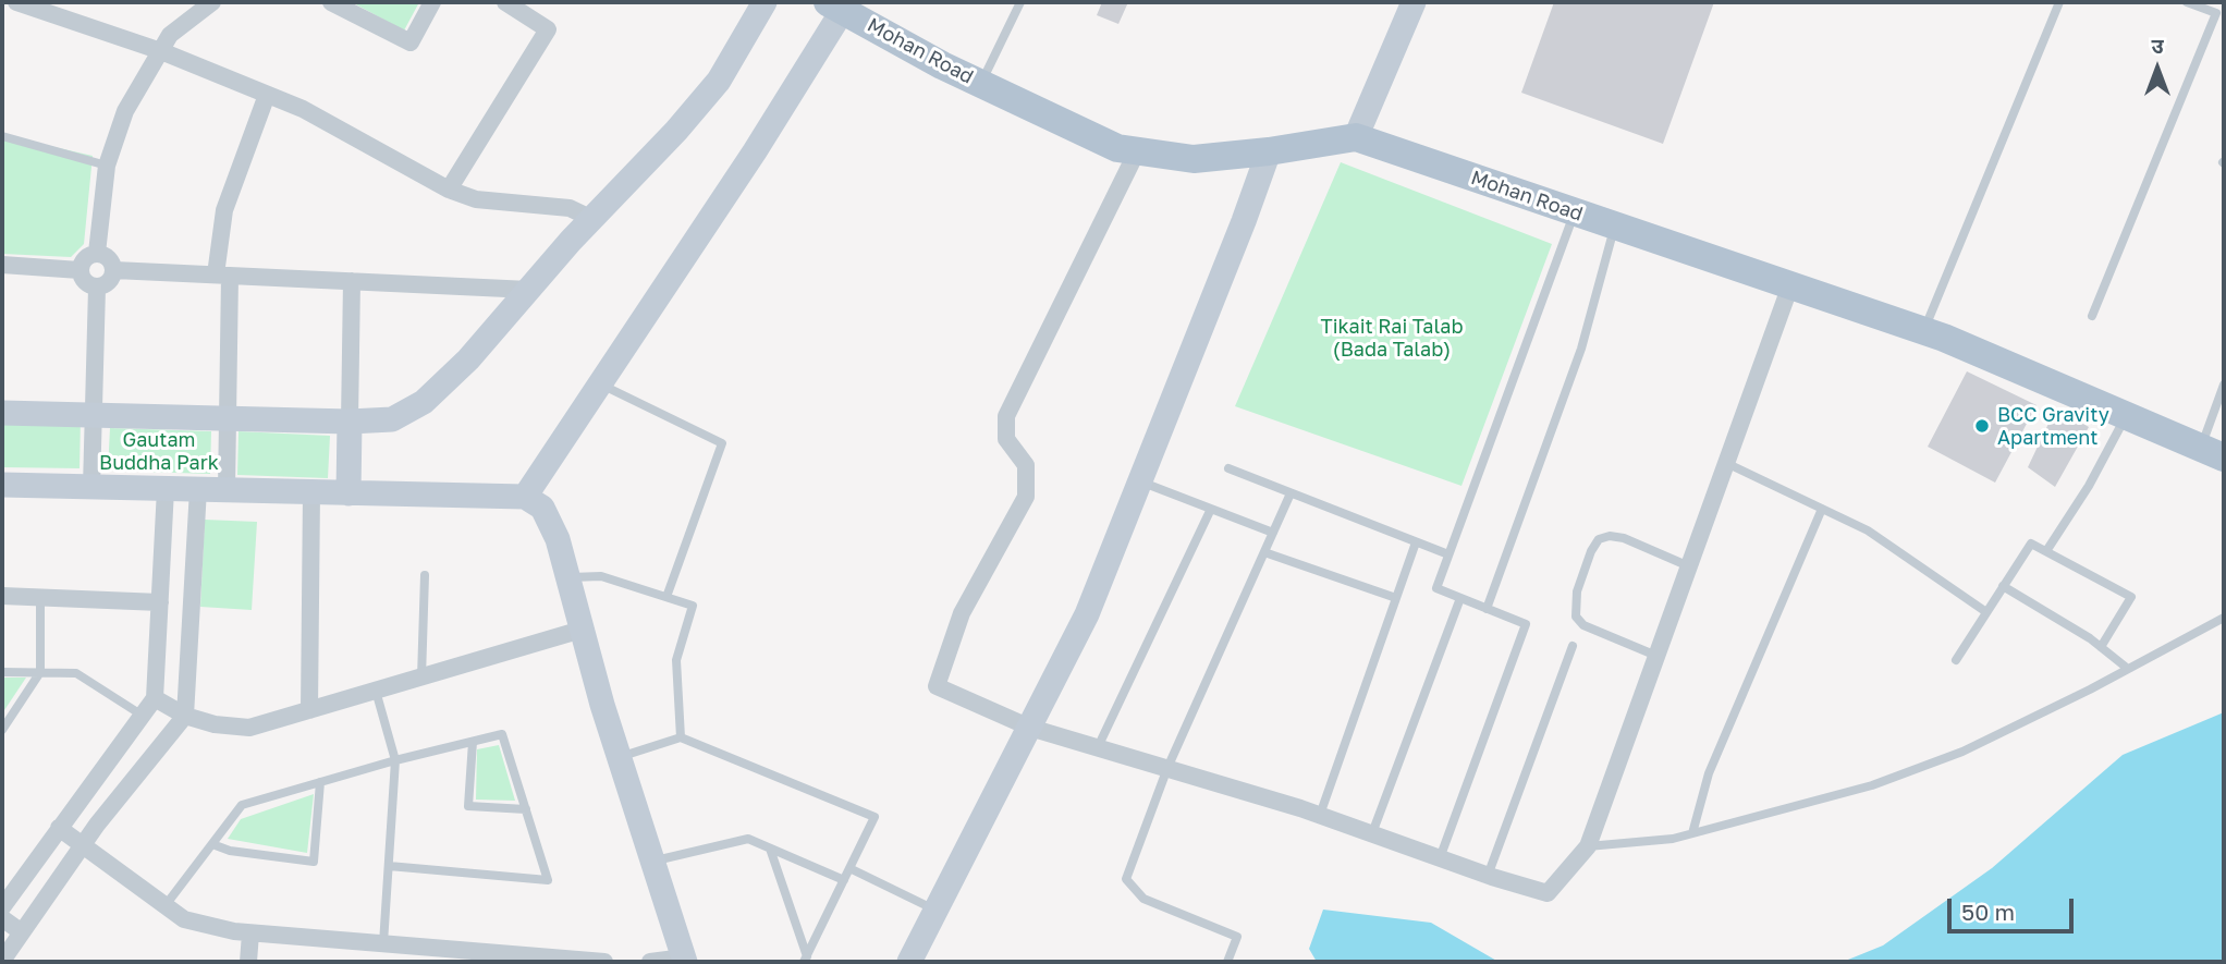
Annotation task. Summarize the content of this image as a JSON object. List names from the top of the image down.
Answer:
{
  "streets": {
    "main road": ["Mohan Road"]
  },
  "parks": ["Tikait Rai Talab (Bada Talab)", "Gautam Buddha Park"],
  "places": ["BCC Gravity Apartment"],
  "scale_bar": "50 m",
  "north": "top"
}
